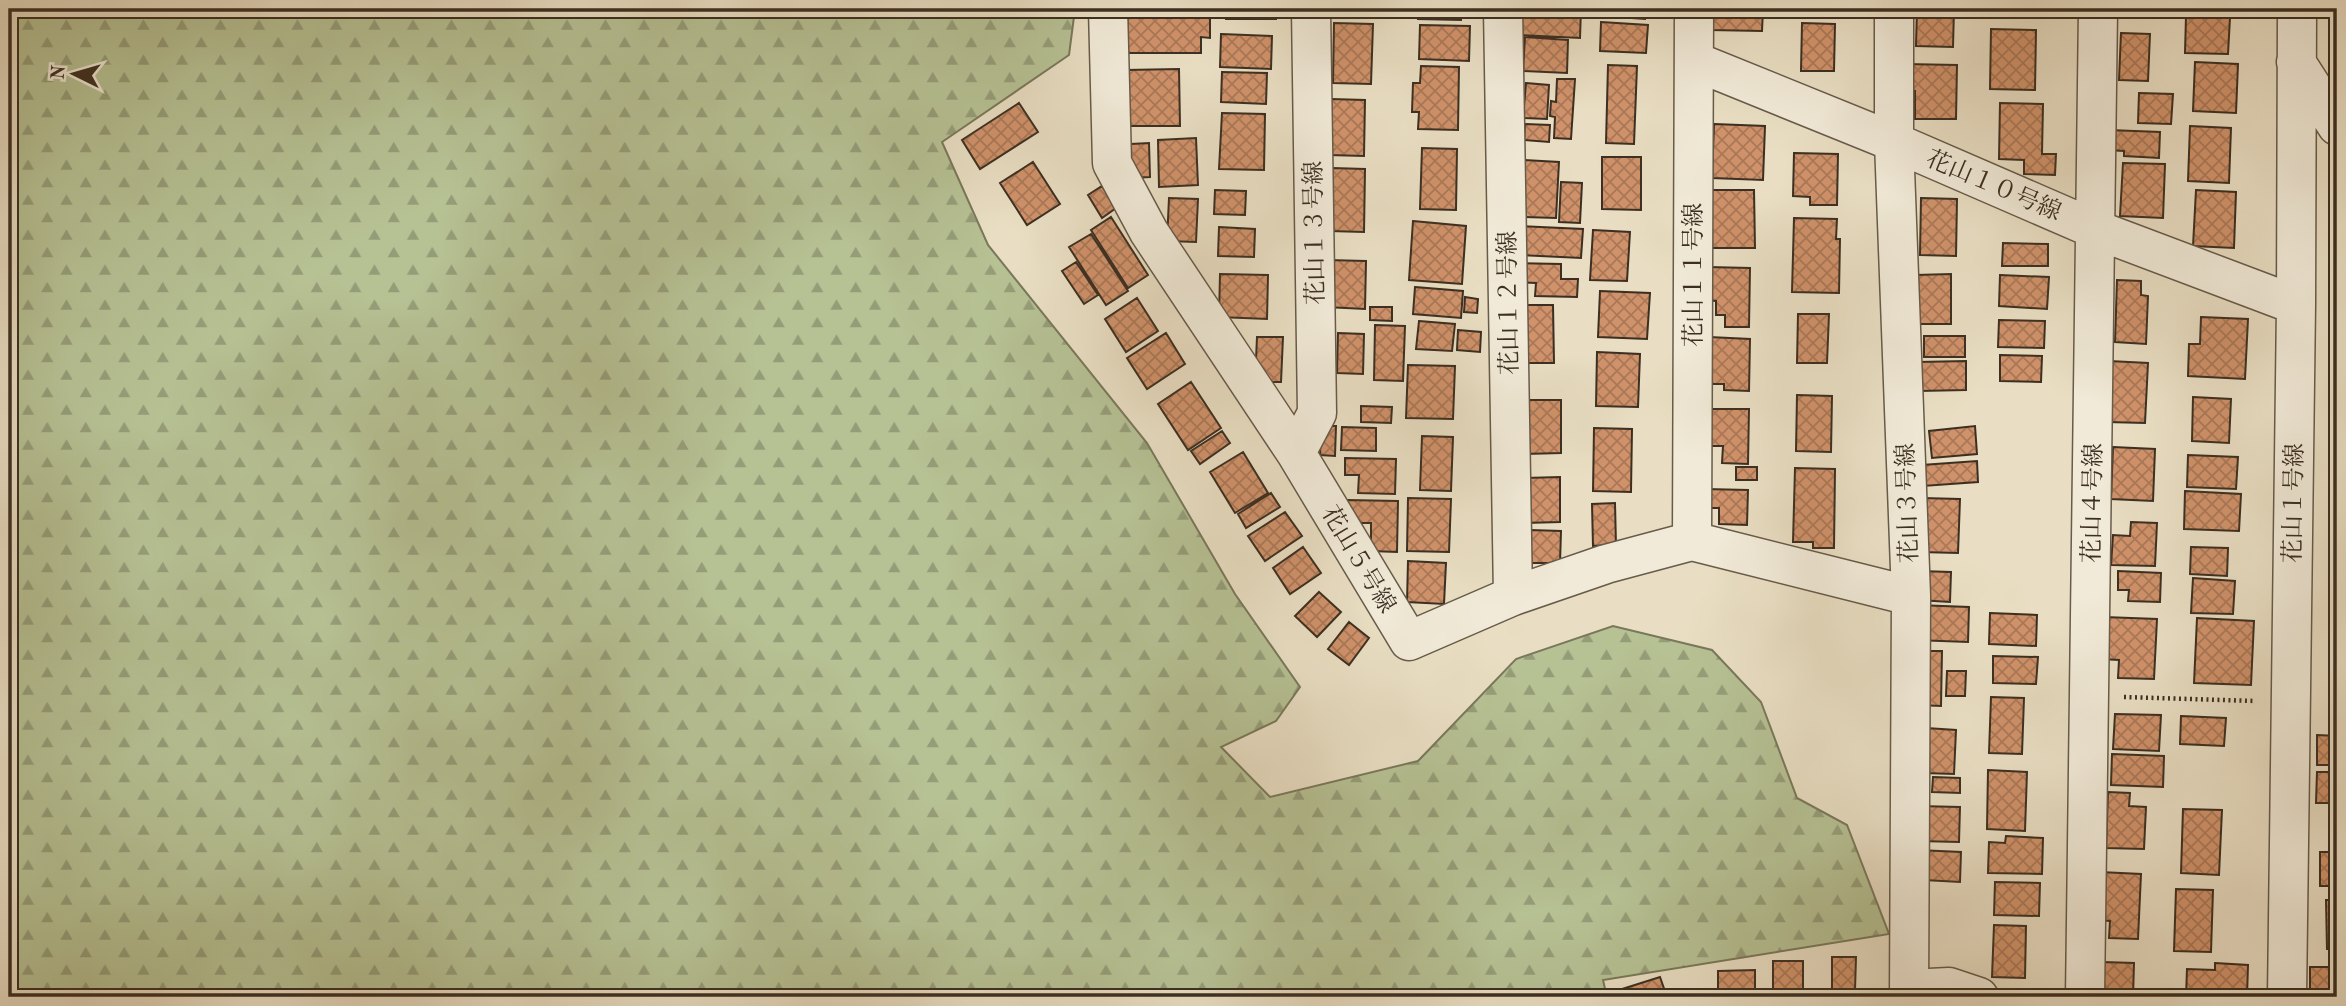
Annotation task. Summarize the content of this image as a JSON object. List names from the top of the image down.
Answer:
{
  "streets": {
    "street": [
      "花山１０号線",
      "花山１３号線",
      "花山１１号線",
      "花山１２号線",
      "花山３号線",
      "花山４号線",
      "花山１号線",
      "花山５号線"
    ]
  },
  "crossings": [
    ["花山１０号線", "花山１１号線"],
    ["花山１０号線", "花山３号線"],
    ["花山１０号線", "花山４号線"],
    ["花山１０号線", "花山１号線"],
    ["花山１３号線", "花山５号線"],
    ["花山１１号線", "花山５号線"],
    ["花山１２号線", "花山５号線"],
    ["花山３号線", "花山５号線"]
  ],
  "north": "left"
}
